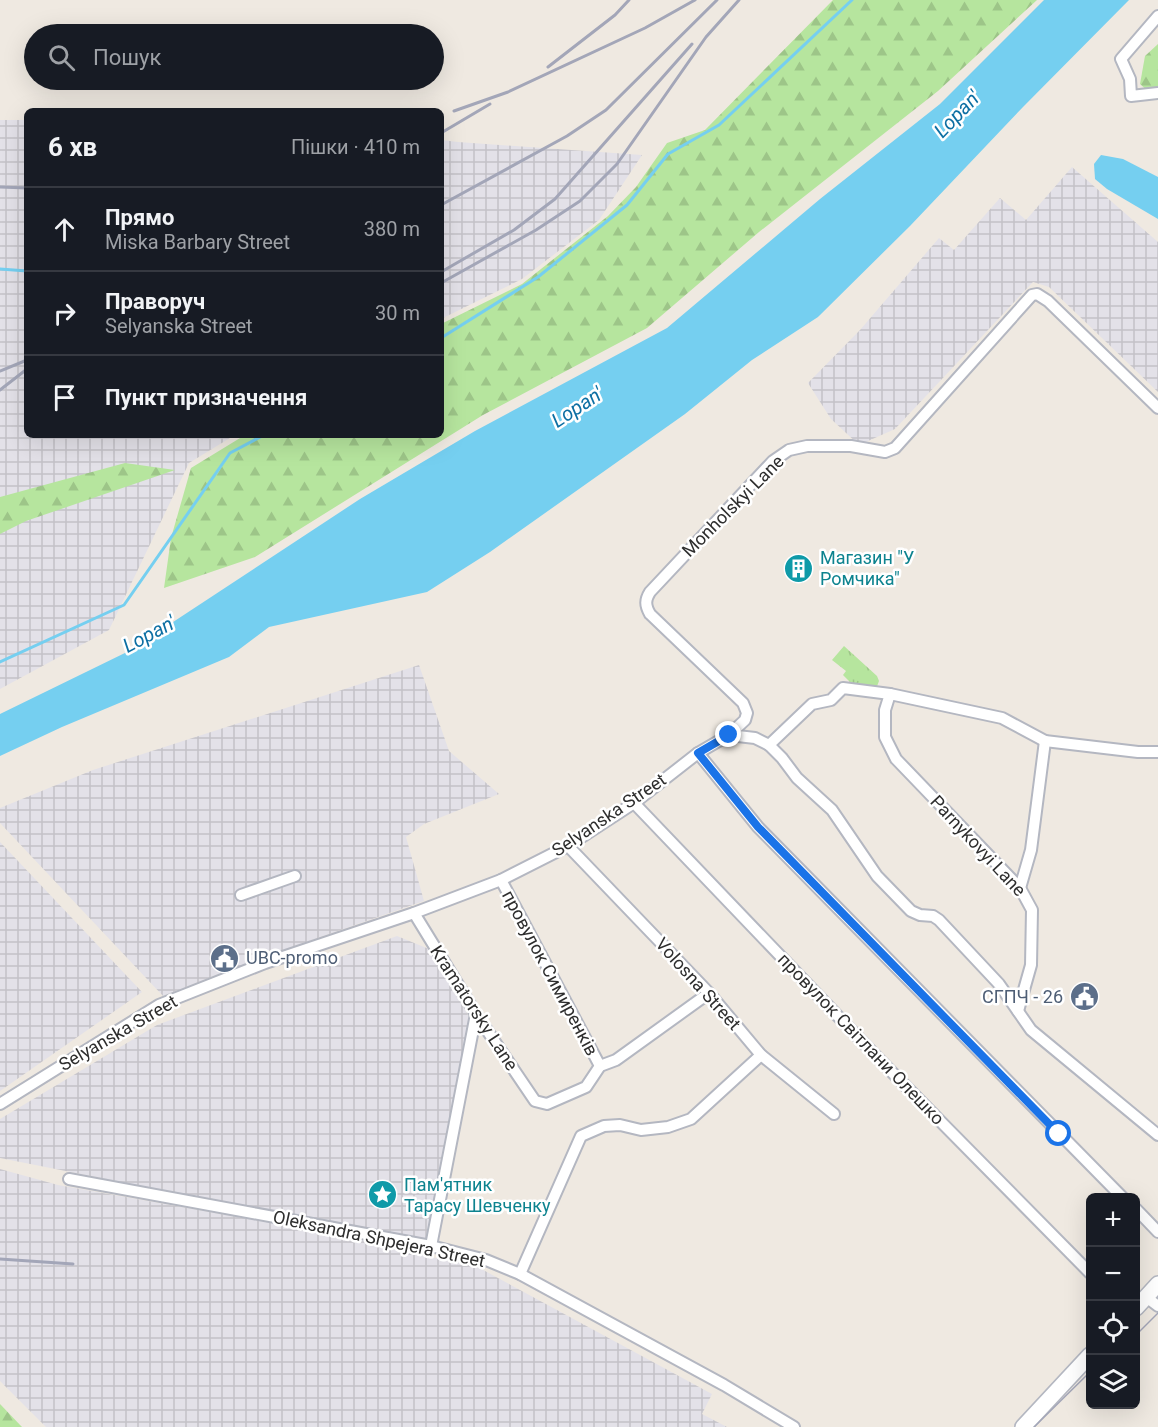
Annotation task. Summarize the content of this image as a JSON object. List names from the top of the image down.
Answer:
{
  "streets": {
    "street": [
      "Monholskyi Lane",
      "Selyanska Street",
      "Parnykovyi Lane",
      "провулок Симиренків",
      "Volosna Street",
      "Kramatorsky Lane",
      "провулок Світлани Олешко",
      "Oleksandra Shpejera Street"
    ]
  },
  "crossings": [
    ["Monholskyi Lane", "Selyanska Street"],
    ["Selyanska Street", "провулок Симиренків"],
    ["Selyanska Street", "Volosna Street"],
    ["Selyanska Street", "Kramatorsky Lane"],
    ["Selyanska Street", "провулок Світлани Олешко"],
    ["провулок Симиренків", "Kramatorsky Lane"]
  ],
  "water": ["Lopan'"],
  "places": {
    "building": ["Магазин \"У Ромчика\""],
    "public building": ["UBC-promo", "СГПЧ - 26"],
    "place": ["Пам'ятник Тарасу Шевченку"]
  },
  "page": {
    "search": "Пошук",
    "heading": ["6 хв", "Пішки · 410 m"],
    "list": [
      ["Прямо", "Miska Barbary Street", "380 m"],
      ["Праворуч", "Selyanska Street", "30 m"],
      "Пункт призначення"
    ],
    "map_buttons": ["+", "−"]
  }
}
